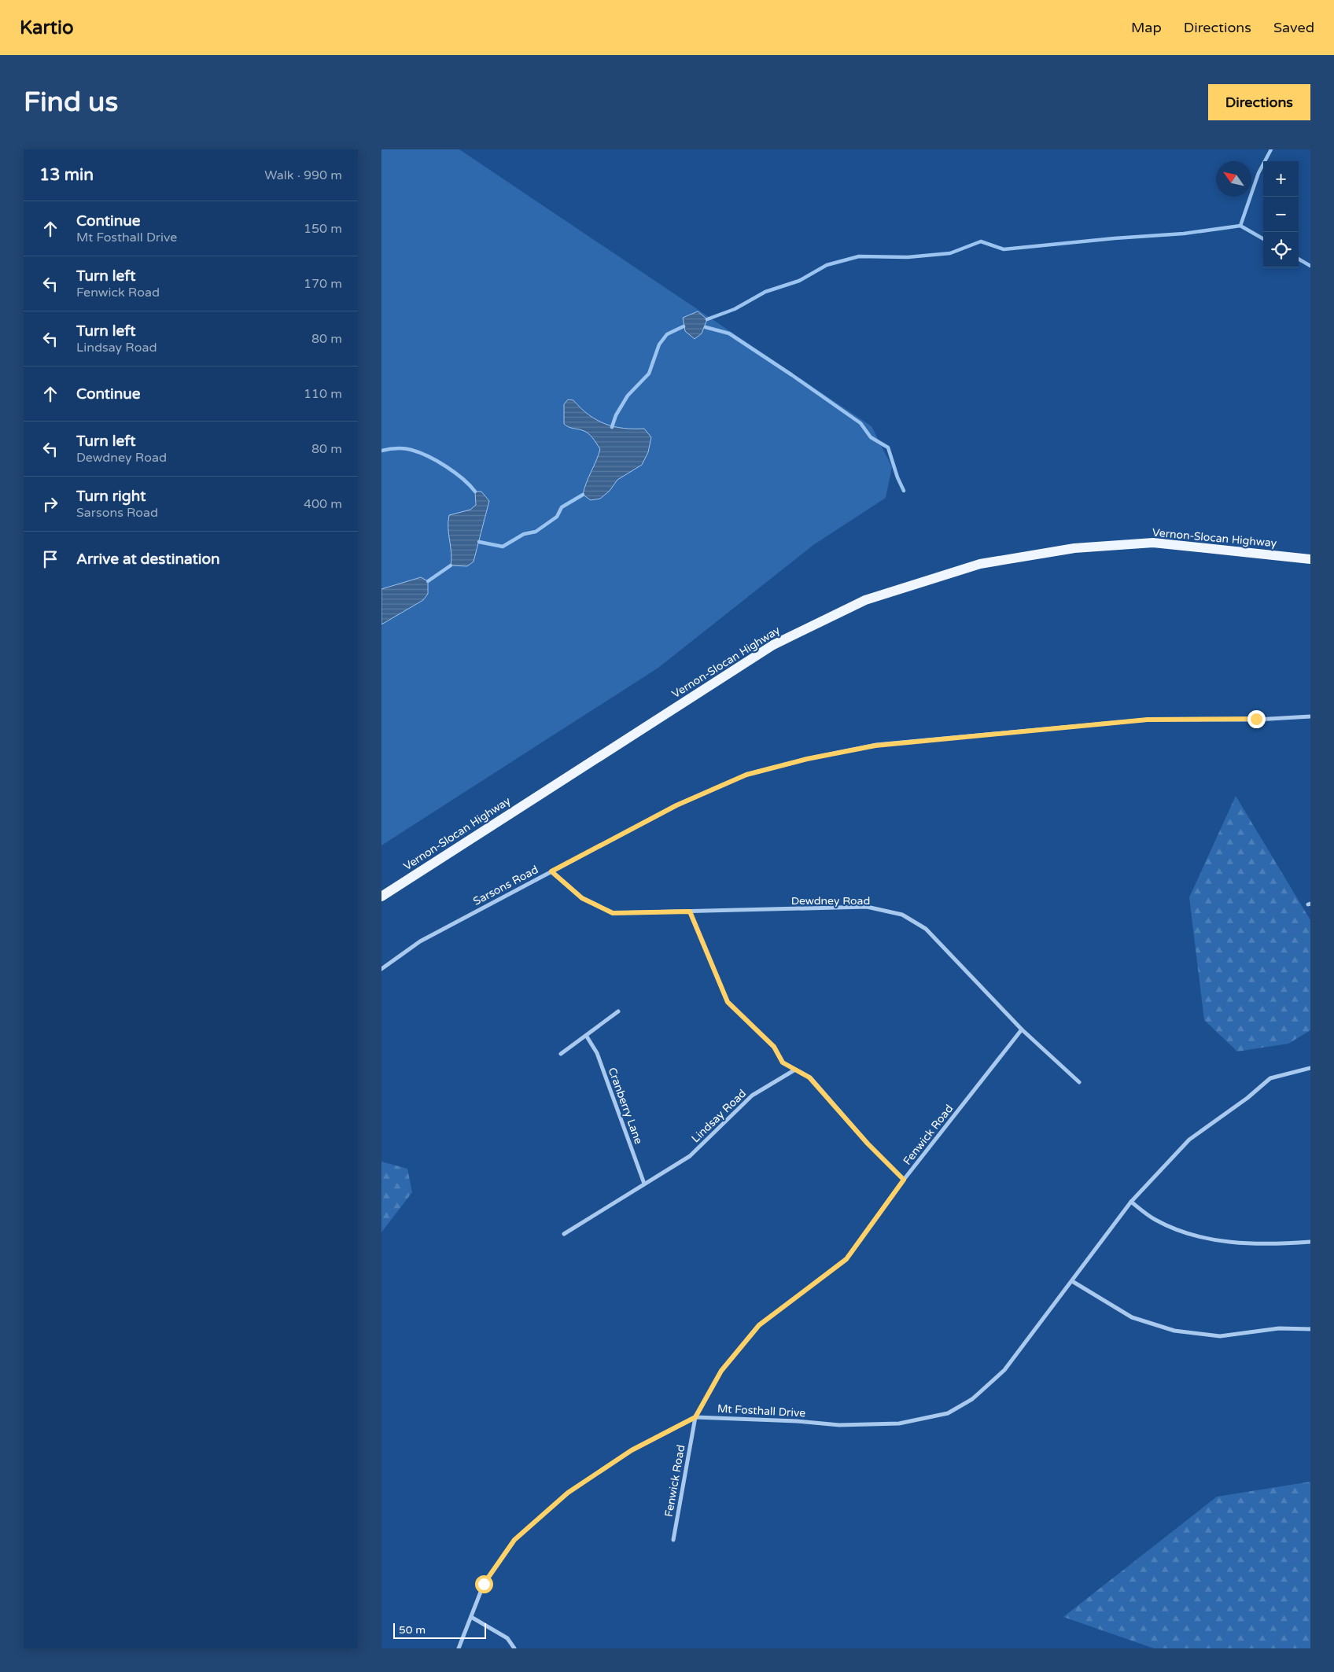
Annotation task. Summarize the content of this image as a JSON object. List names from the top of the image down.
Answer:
{
  "streets": {
    "main road": ["Vernon-Slocan Highway"],
    "street": [
      "Sarsons Road",
      "Dewdney Road",
      "Cranberry Lane",
      "Lindsay Road",
      "Fenwick Road",
      "Mt Fosthall Drive"
    ]
  },
  "crossings": [
    ["Sarsons Road", "Dewdney Road"],
    ["Dewdney Road", "Fenwick Road"],
    ["Cranberry Lane", "Lindsay Road"],
    ["Fenwick Road", "Mt Fosthall Drive"]
  ],
  "scale_bar": "50 m",
  "north": "top left",
  "page": {
    "header": "Kartio",
    "nav": ["Map", "Directions", "Saved"],
    "buttons": "Directions",
    "title": "Find us",
    "heading": ["13 min", "Walk · 990 m"],
    "map_buttons": ["+", "−"],
    "list": [
      ["Continue", "Mt Fosthall Drive", "150 m"],
      ["Turn left", "Fenwick Road", "170 m"],
      ["Turn left", "Lindsay Road", "80 m"],
      ["Continue", "110 m"],
      ["Turn left", "Dewdney Road", "80 m"],
      ["Turn right", "Sarsons Road", "400 m"],
      "Arrive at destination"
    ],
    "scale": "50 m"
  }
}
